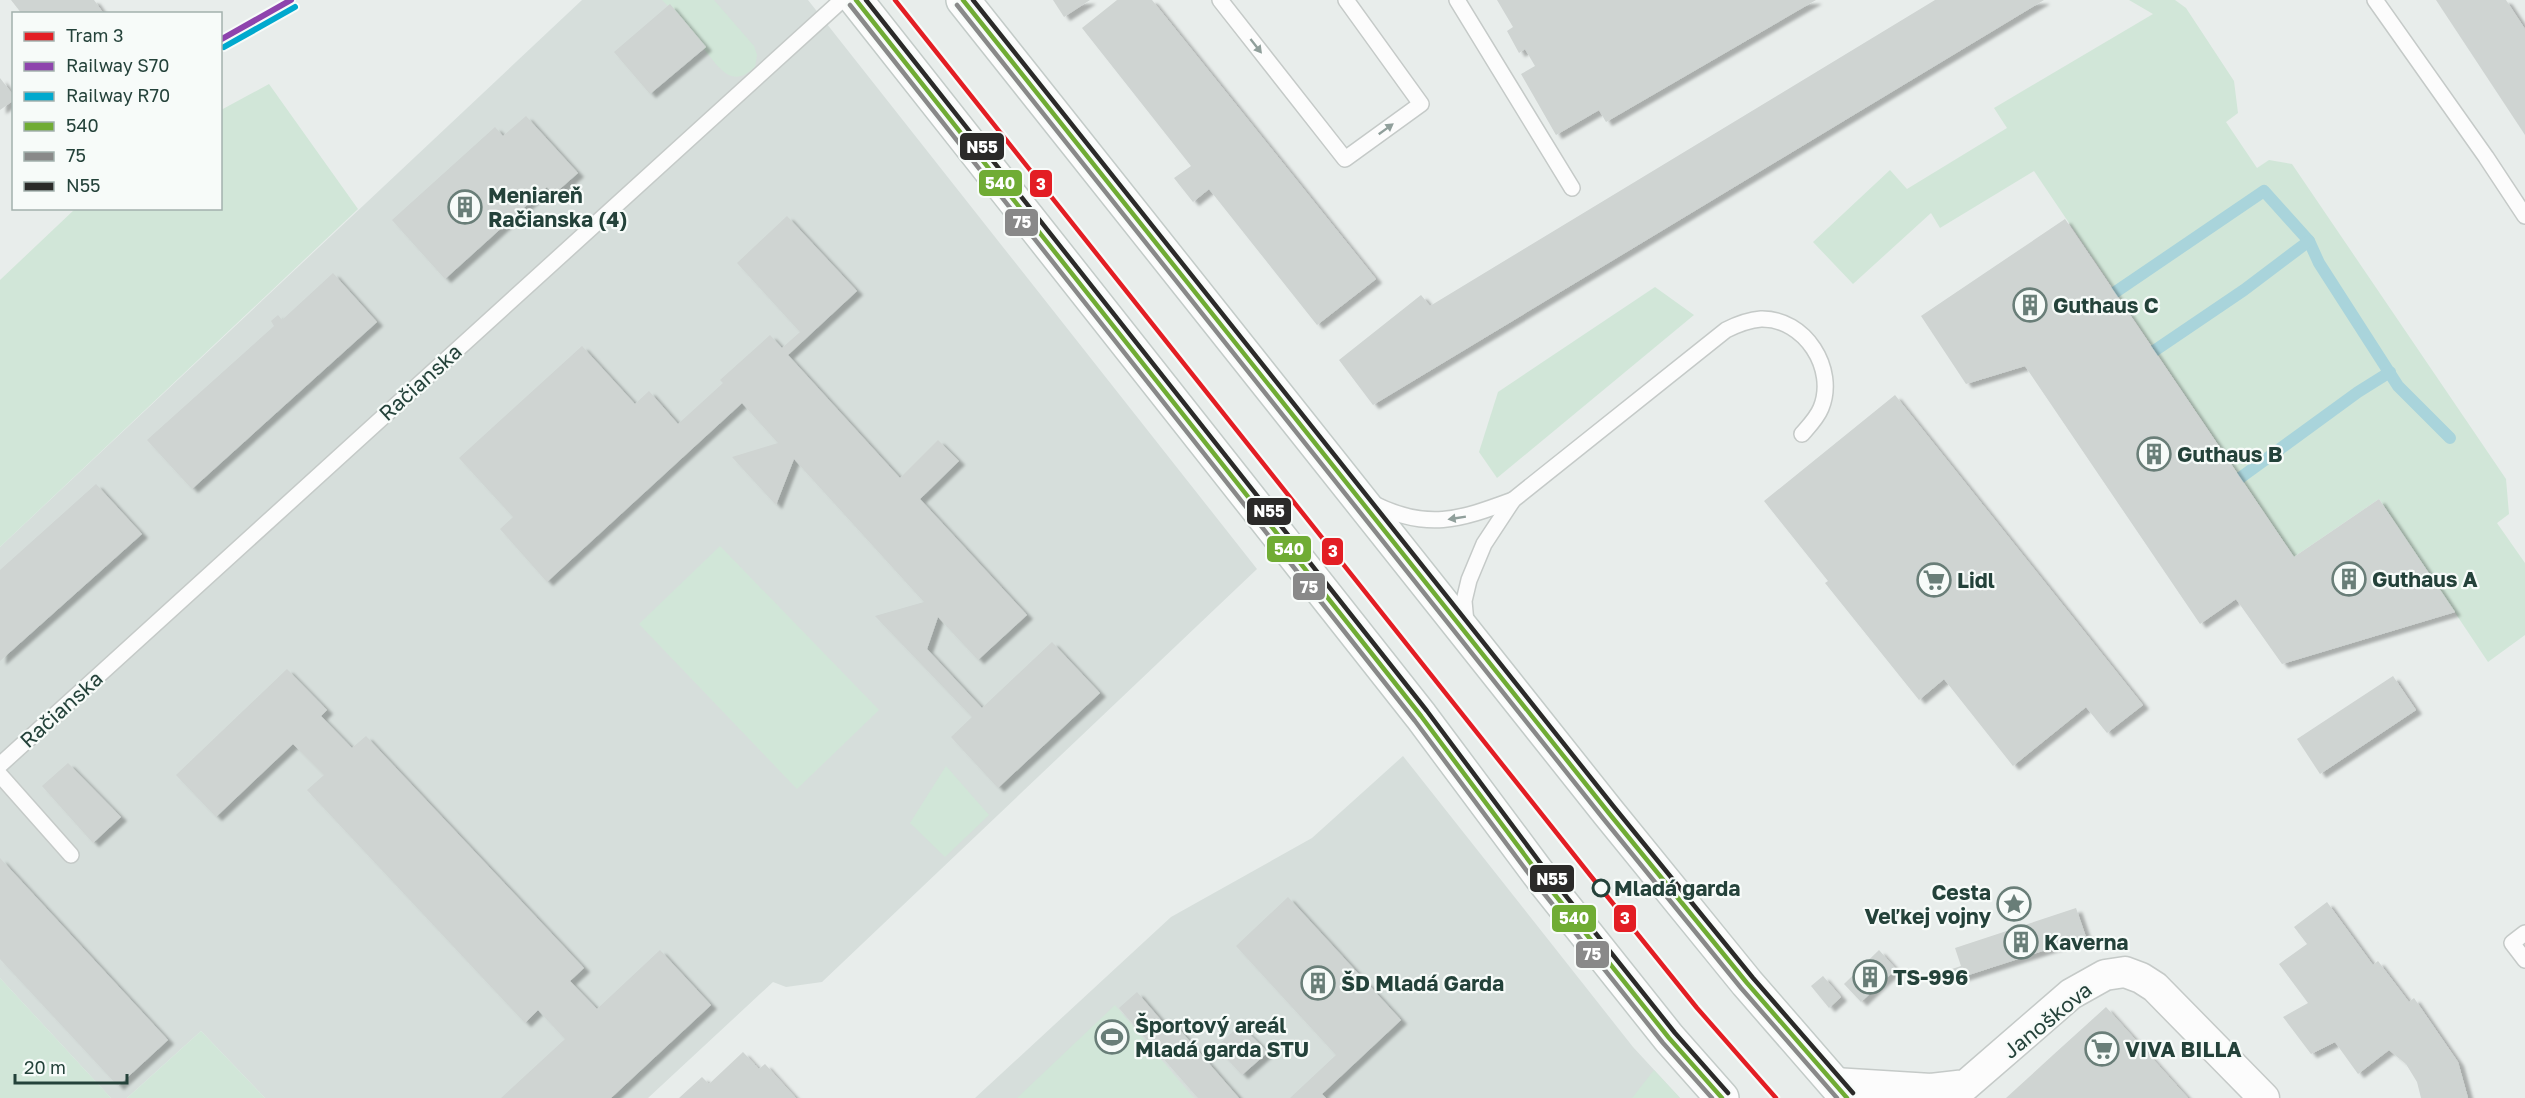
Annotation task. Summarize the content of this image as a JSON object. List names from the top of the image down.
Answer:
{
  "streets": {
    "street": ["Janoškova"],
    "lane": ["Račianska"]
  },
  "places": {
    "building": [
      "Meniareň Račianska (4)",
      "Guthaus C",
      "Guthaus B",
      "Guthaus A",
      "Kaverna",
      "TS-996",
      "ŠD Mladá Garda"
    ],
    "supermarket": ["Lidl", "VIVA BILLA"],
    "other": ["Mladá garda"],
    "place": ["Cesta Veľkej vojny"],
    "sports": ["Športový areál Mladá garda STU"]
  },
  "lines": [
    "tram line 3",
    "rail line S70",
    "transit line 540",
    "transit line N55",
    "transit line 75",
    "rail line R70"
  ],
  "legend": [
    "Tram 3",
    "Railway S70",
    "Railway R70",
    "540",
    "75",
    "N55"
  ],
  "scale_bar": "20 m"
}
